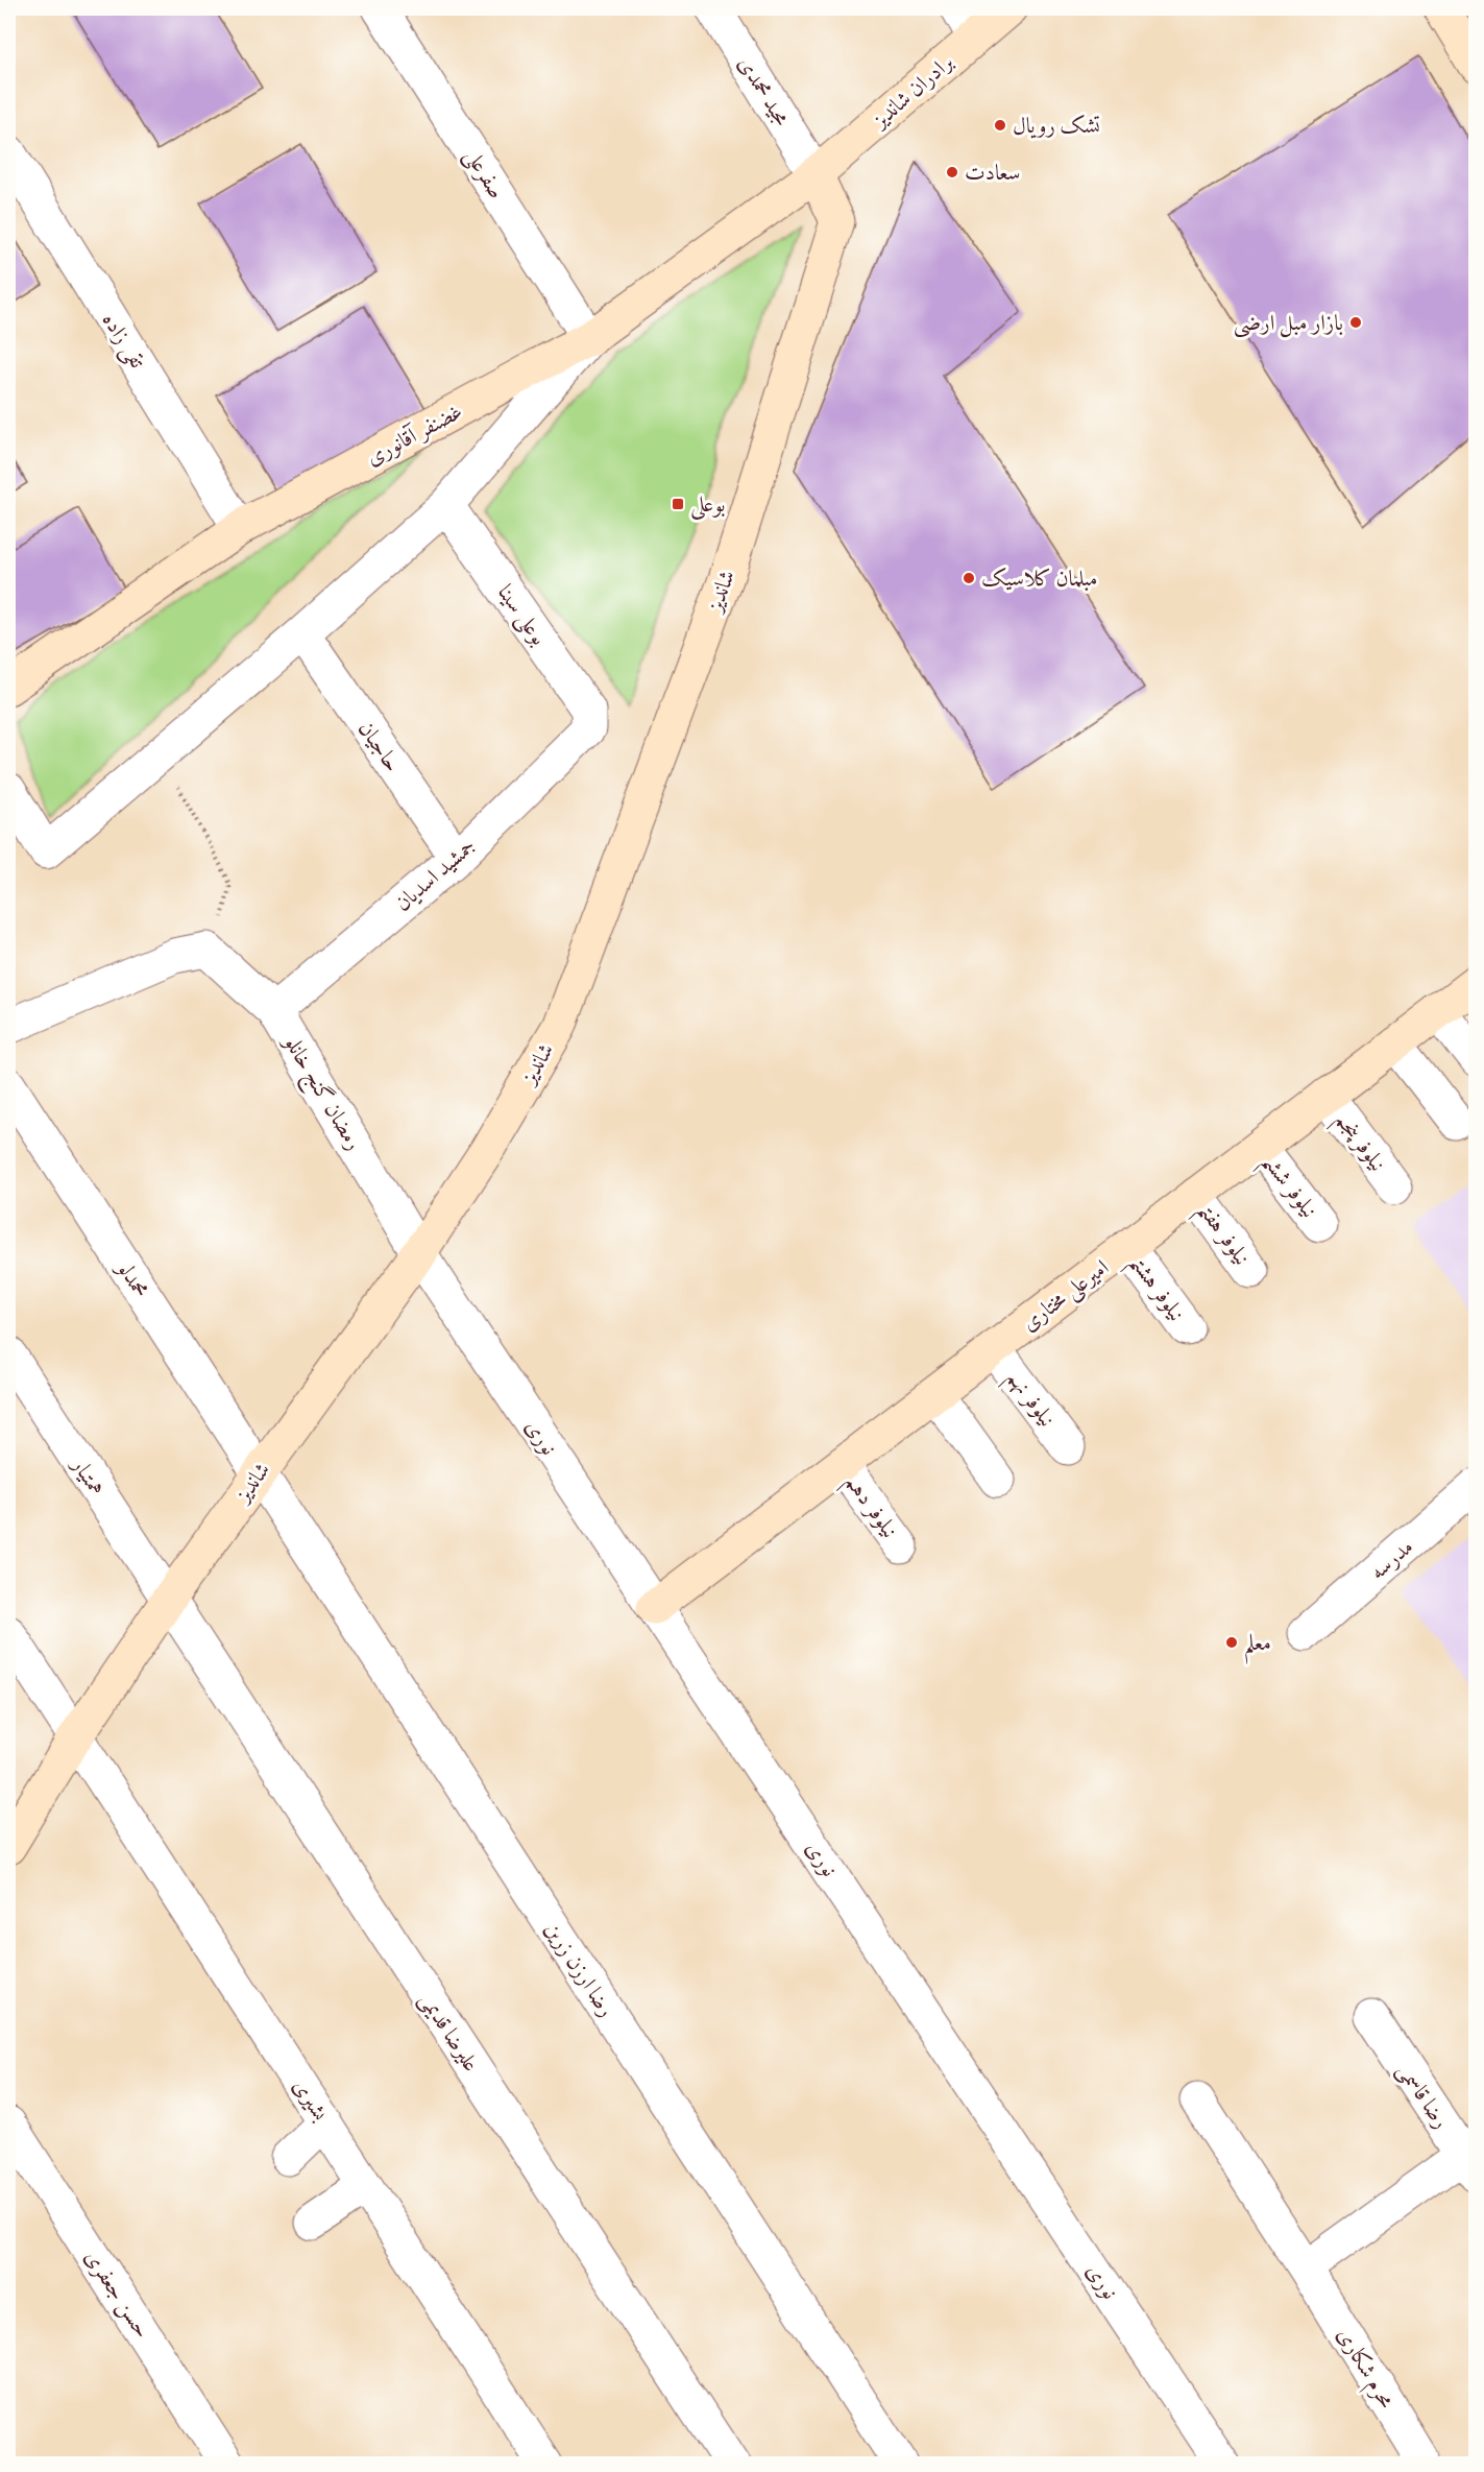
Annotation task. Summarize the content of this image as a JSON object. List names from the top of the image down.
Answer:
{
  "streets": {
    "street": [
      "مجید محمدی",
      "برادران شاندیز",
      "صفرعلی",
      "تقی زاده",
      "غضنفر آقانوری",
      "شاندیز",
      "بوعلی سینا",
      "حاجیان",
      "جمشید اسدیان",
      "رمضان گنج خانلو",
      "نیلوفر پنجم",
      "نیلوفر ششم",
      "نیلوفر هفتم",
      "محمدلو",
      "نیلوفر هشتم",
      "امیرعلی مختاری",
      "نیلوفر نهم",
      "نوری",
      "همتیار",
      "نیلوفر دهم",
      "مدرسه",
      "رضا ارزن زرین",
      "علیرضا قدیمی",
      "رضا قاسمی",
      "بشیری",
      "حسن جعفری",
      "محرم شکاری"
    ]
  },
  "crossings": [
    ["مجید محمدی", "برادران شاندیز"],
    ["مجید محمدی", "غضنفر آقانوری"],
    ["مجید محمدی", "شاندیز"],
    ["برادران شاندیز", "غضنفر آقانوری"],
    ["برادران شاندیز", "شاندیز"],
    ["صفرعلی", "غضنفر آقانوری"],
    ["تقی زاده", "غضنفر آقانوری"],
    ["غضنفر آقانوری", "شاندیز"],
    ["شاندیز", "رمضان گنج خانلو"],
    ["شاندیز", "محمدلو"],
    ["شاندیز", "نوری"],
    ["شاندیز", "همتیار"],
    ["شاندیز", "رضا ارزن زرین"],
    ["شاندیز", "علیرضا قدیمی"],
    ["شاندیز", "بشیری"],
    ["بوعلی سینا", "جمشید اسدیان"],
    ["حاجیان", "جمشید اسدیان"],
    ["جمشید اسدیان", "رمضان گنج خانلو"],
    ["رمضان گنج خانلو", "نوری"],
    ["نیلوفر پنجم", "امیرعلی مختاری"],
    ["نیلوفر ششم", "امیرعلی مختاری"],
    ["نیلوفر هفتم", "امیرعلی مختاری"],
    ["محمدلو", "رضا ارزن زرین"],
    ["نیلوفر هشتم", "امیرعلی مختاری"],
    ["امیرعلی مختاری", "نیلوفر نهم"],
    ["امیرعلی مختاری", "نوری"],
    ["امیرعلی مختاری", "نیلوفر دهم"],
    ["همتیار", "علیرضا قدیمی"]
  ],
  "places": {
    "other": [
      "تشک رویال",
      "سعادت",
      "بازار مبل ارضی",
      "مبلمان کلاسیک",
      "معلم"
    ],
    "transit": ["بوعلی"]
  }
}
